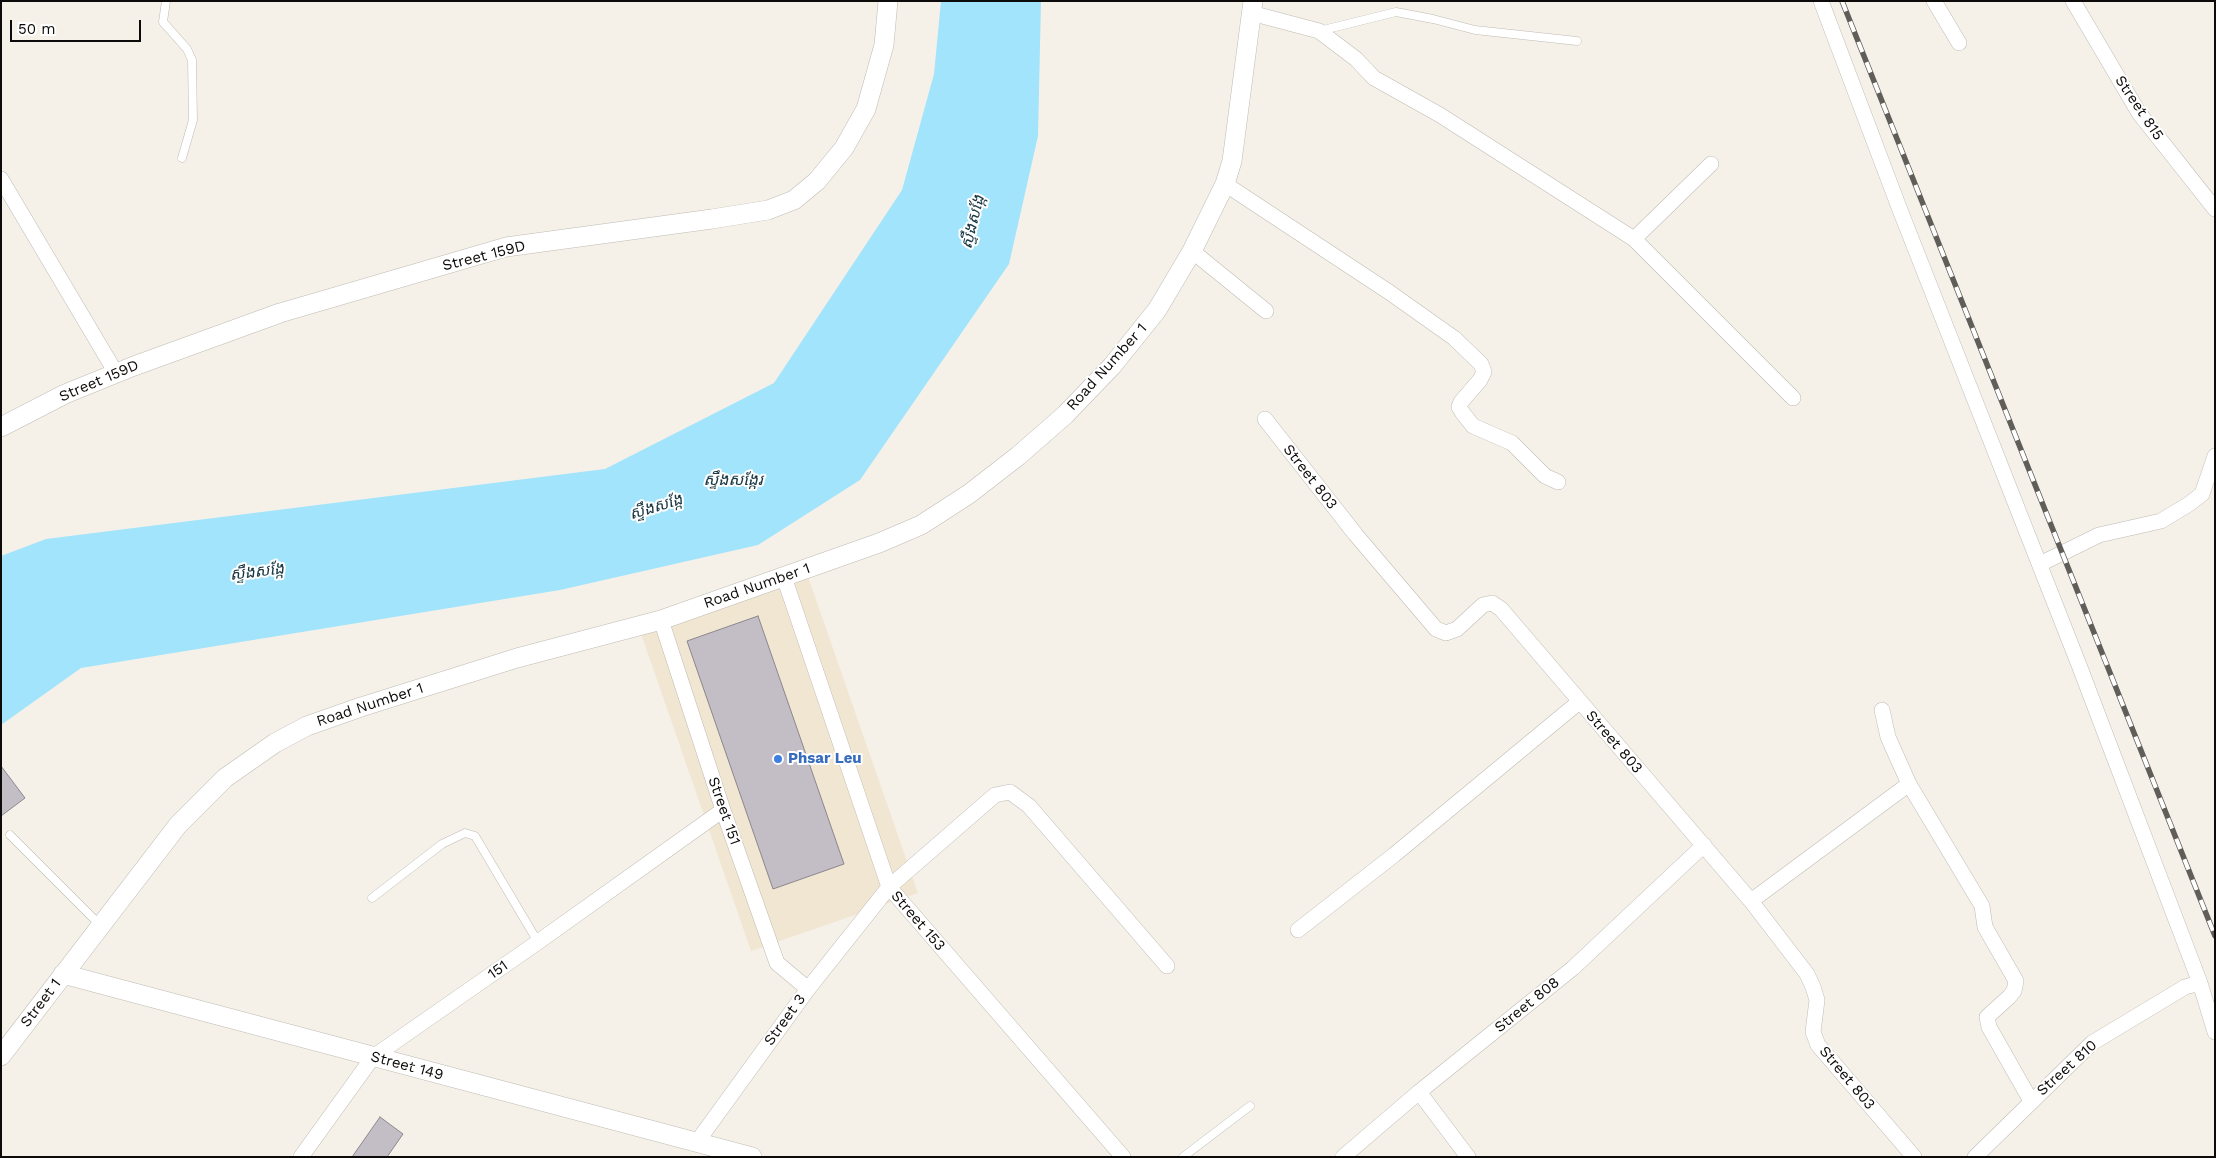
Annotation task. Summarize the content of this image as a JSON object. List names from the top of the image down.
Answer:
{
  "streets": {
    "street": [
      "Street 815",
      "Street 159D",
      "Road Number 1",
      "Street 803",
      "Street 151",
      "Street 153",
      "151",
      "Street 1",
      "Street 808",
      "Street 3",
      "Street 149",
      "Street 810"
    ]
  },
  "crossings": [
    ["Road Number 1", "Street 151"],
    ["Road Number 1", "Street 153"],
    ["Road Number 1", "Street 1"],
    ["Road Number 1", "Street 149"],
    ["Street 803", "Street 808"],
    ["Street 151", "151"],
    ["Street 151", "Street 3"],
    ["Street 153", "Street 3"],
    ["151", "Street 149"],
    ["Street 1", "Street 149"],
    ["Street 3", "Street 149"]
  ],
  "water": ["ស្ទឹងសង្កែ", "ស្ទឹងសង្កែរ"],
  "places": ["Phsar Leu"],
  "scale_bar": "50 m"
}
